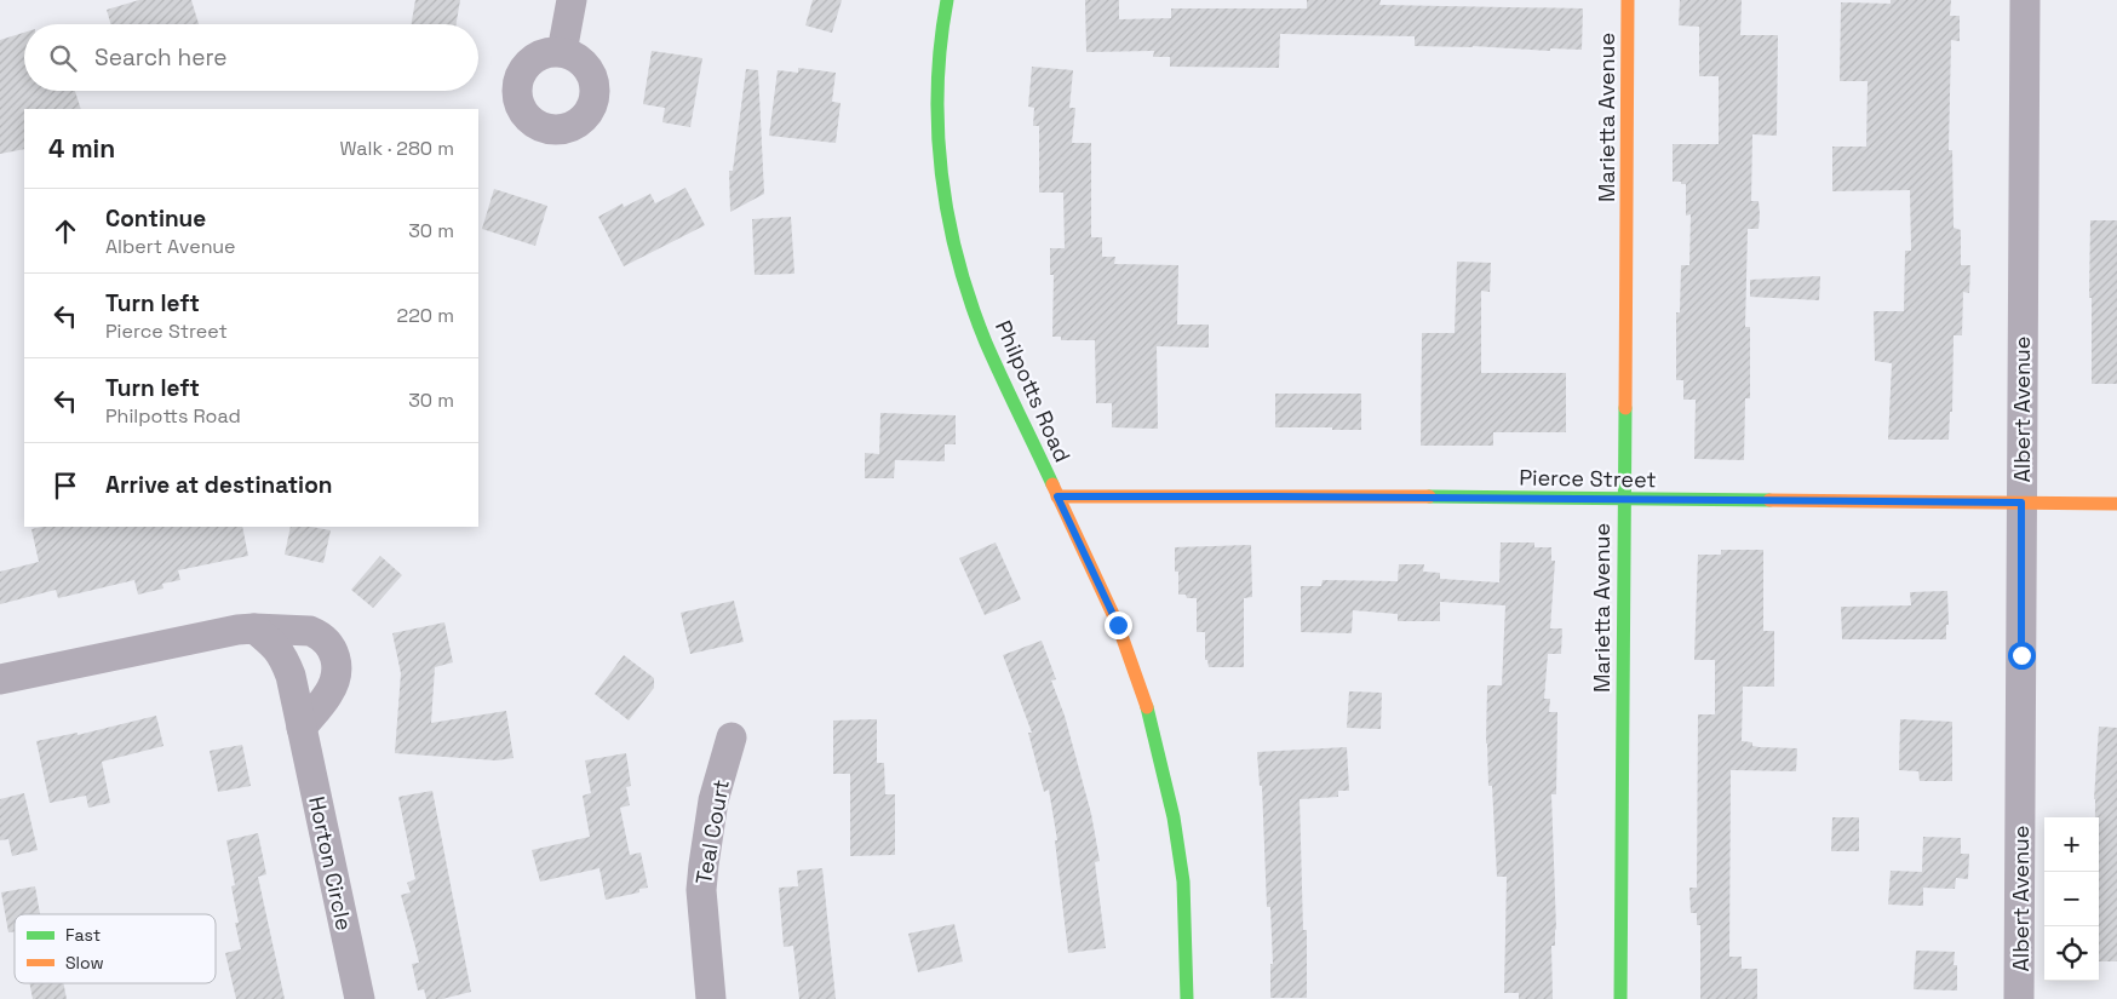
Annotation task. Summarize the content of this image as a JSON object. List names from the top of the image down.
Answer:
{
  "streets": {
    "street": [
      "Marietta Avenue",
      "Philpotts Road",
      "Albert Avenue",
      "Pierce Street",
      "Teal Court",
      "Horton Circle"
    ]
  },
  "crossings": [
    ["Marietta Avenue", "Pierce Street"],
    ["Philpotts Road", "Pierce Street"],
    ["Albert Avenue", "Pierce Street"]
  ],
  "legend": ["Fast", "Slow"],
  "page": {
    "search": "Search here",
    "heading": ["4 min", "Walk · 280 m"],
    "list": [
      ["Continue", "Albert Avenue", "30 m"],
      ["Turn left", "Pierce Street", "220 m"],
      ["Turn left", "Philpotts Road", "30 m"],
      "Arrive at destination"
    ],
    "map_buttons": ["+", "−"]
  }
}
